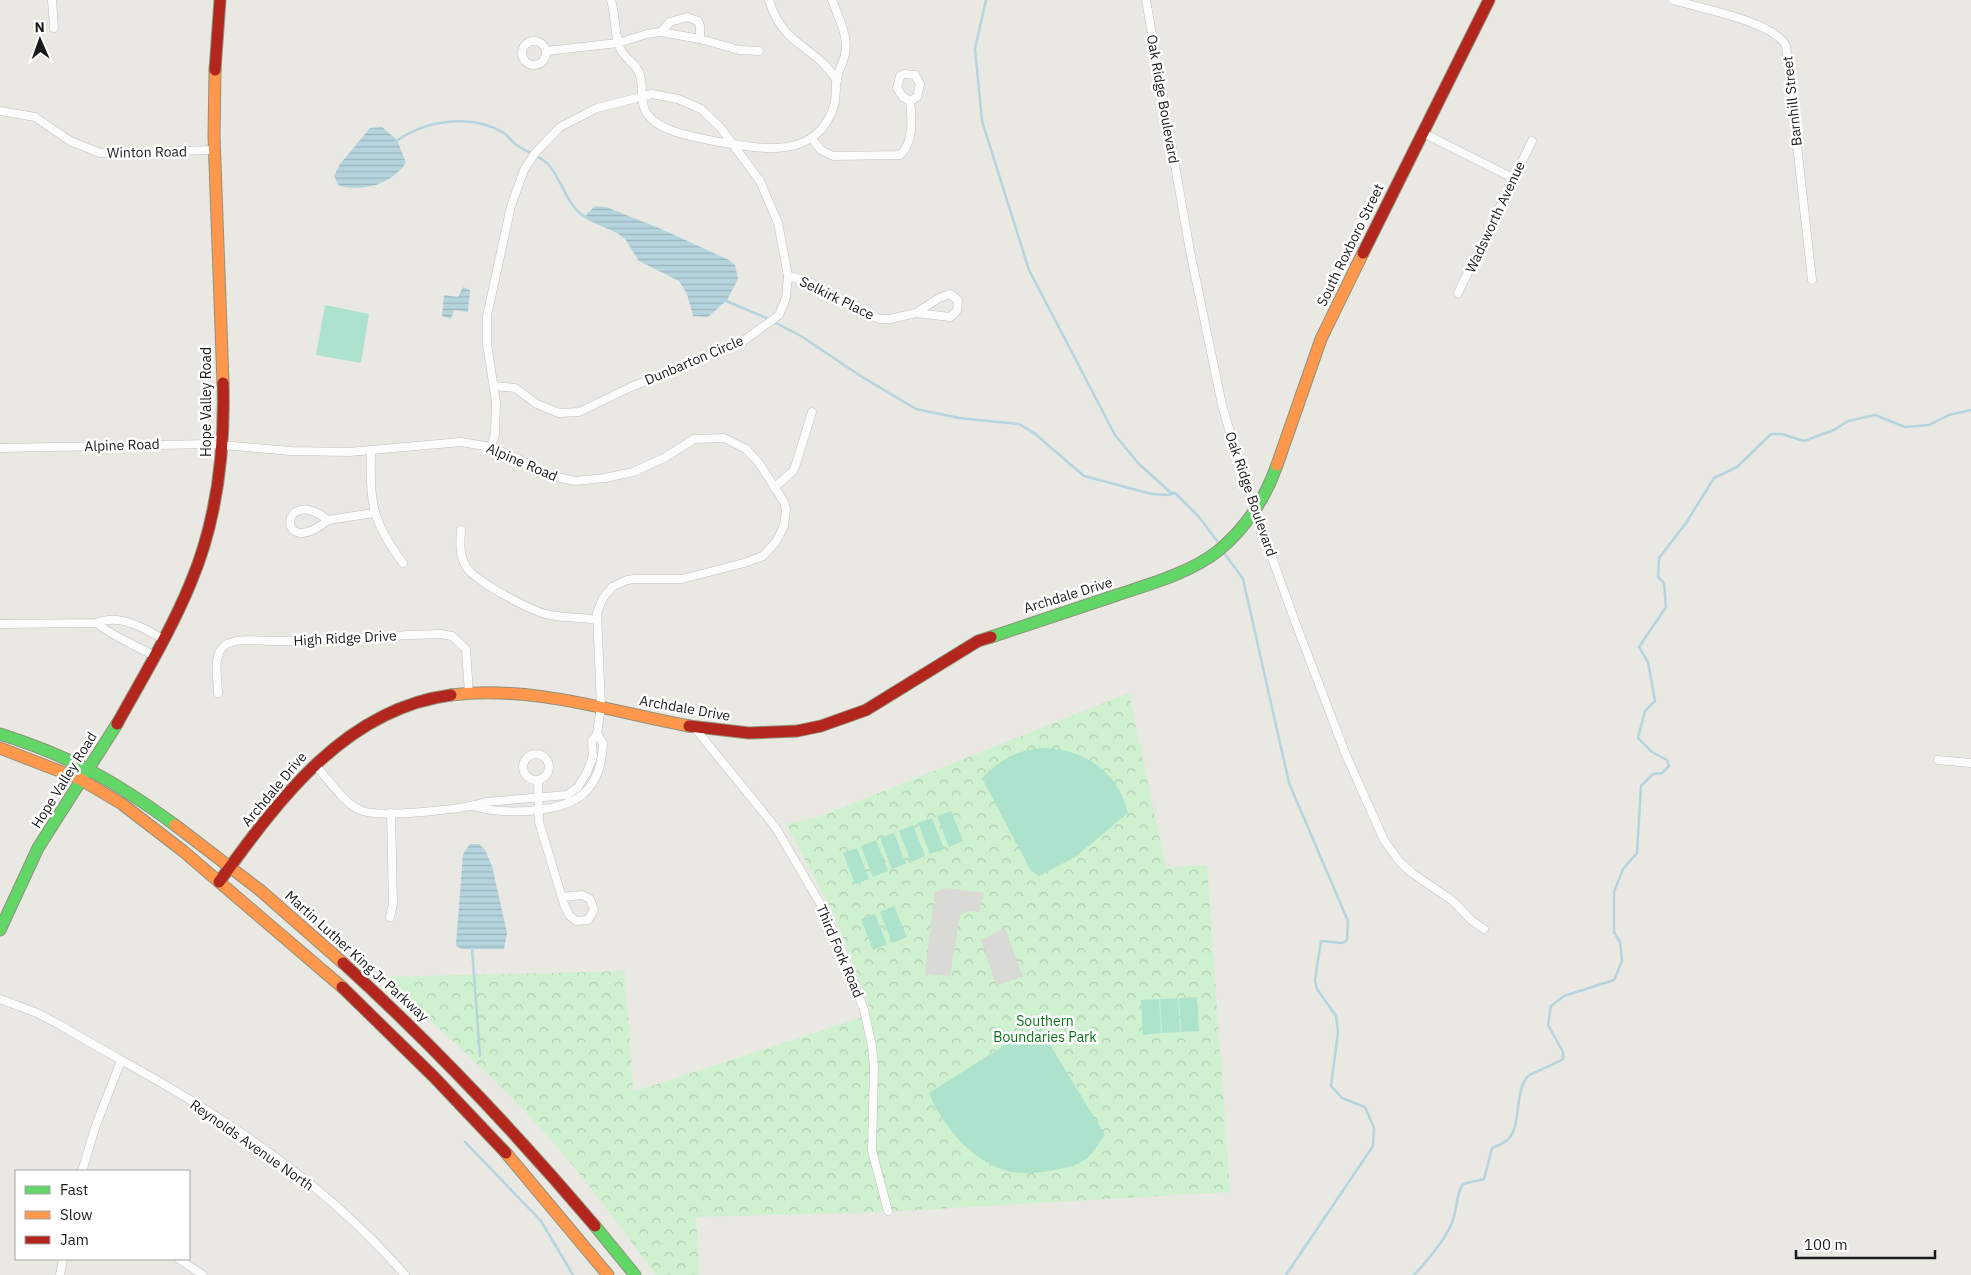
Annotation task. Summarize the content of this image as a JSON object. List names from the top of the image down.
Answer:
{
  "streets": {
    "main road": [
      "South Roxboro Street",
      "Hope Valley Road",
      "Archdale Drive",
      "Martin Luther King Jr Parkway"
    ],
    "street": [
      "Oak Ridge Boulevard",
      "Barnhill Street",
      "Winton Road",
      "Wadsworth Avenue",
      "Selkirk Place",
      "Dunbarton Circle",
      "Alpine Road",
      "High Ridge Drive",
      "Third Fork Road",
      "Reynolds Avenue North"
    ]
  },
  "crossings": [
    ["Oak Ridge Boulevard", "South Roxboro Street"],
    ["Oak Ridge Boulevard", "Archdale Drive"],
    ["Winton Road", "Hope Valley Road"],
    ["South Roxboro Street", "Archdale Drive"],
    ["Selkirk Place", "Dunbarton Circle"],
    ["Dunbarton Circle", "Alpine Road"],
    ["Hope Valley Road", "Alpine Road"],
    ["Hope Valley Road", "Martin Luther King Jr Parkway"],
    ["Alpine Road", "Archdale Drive"],
    ["Archdale Drive", "High Ridge Drive"],
    ["Archdale Drive", "Third Fork Road"],
    ["Archdale Drive", "Martin Luther King Jr Parkway"]
  ],
  "parks": ["Southern Boundaries Park"],
  "legend": ["Fast", "Slow", "Jam"],
  "scale_bar": "100 m",
  "north": "top"
}
